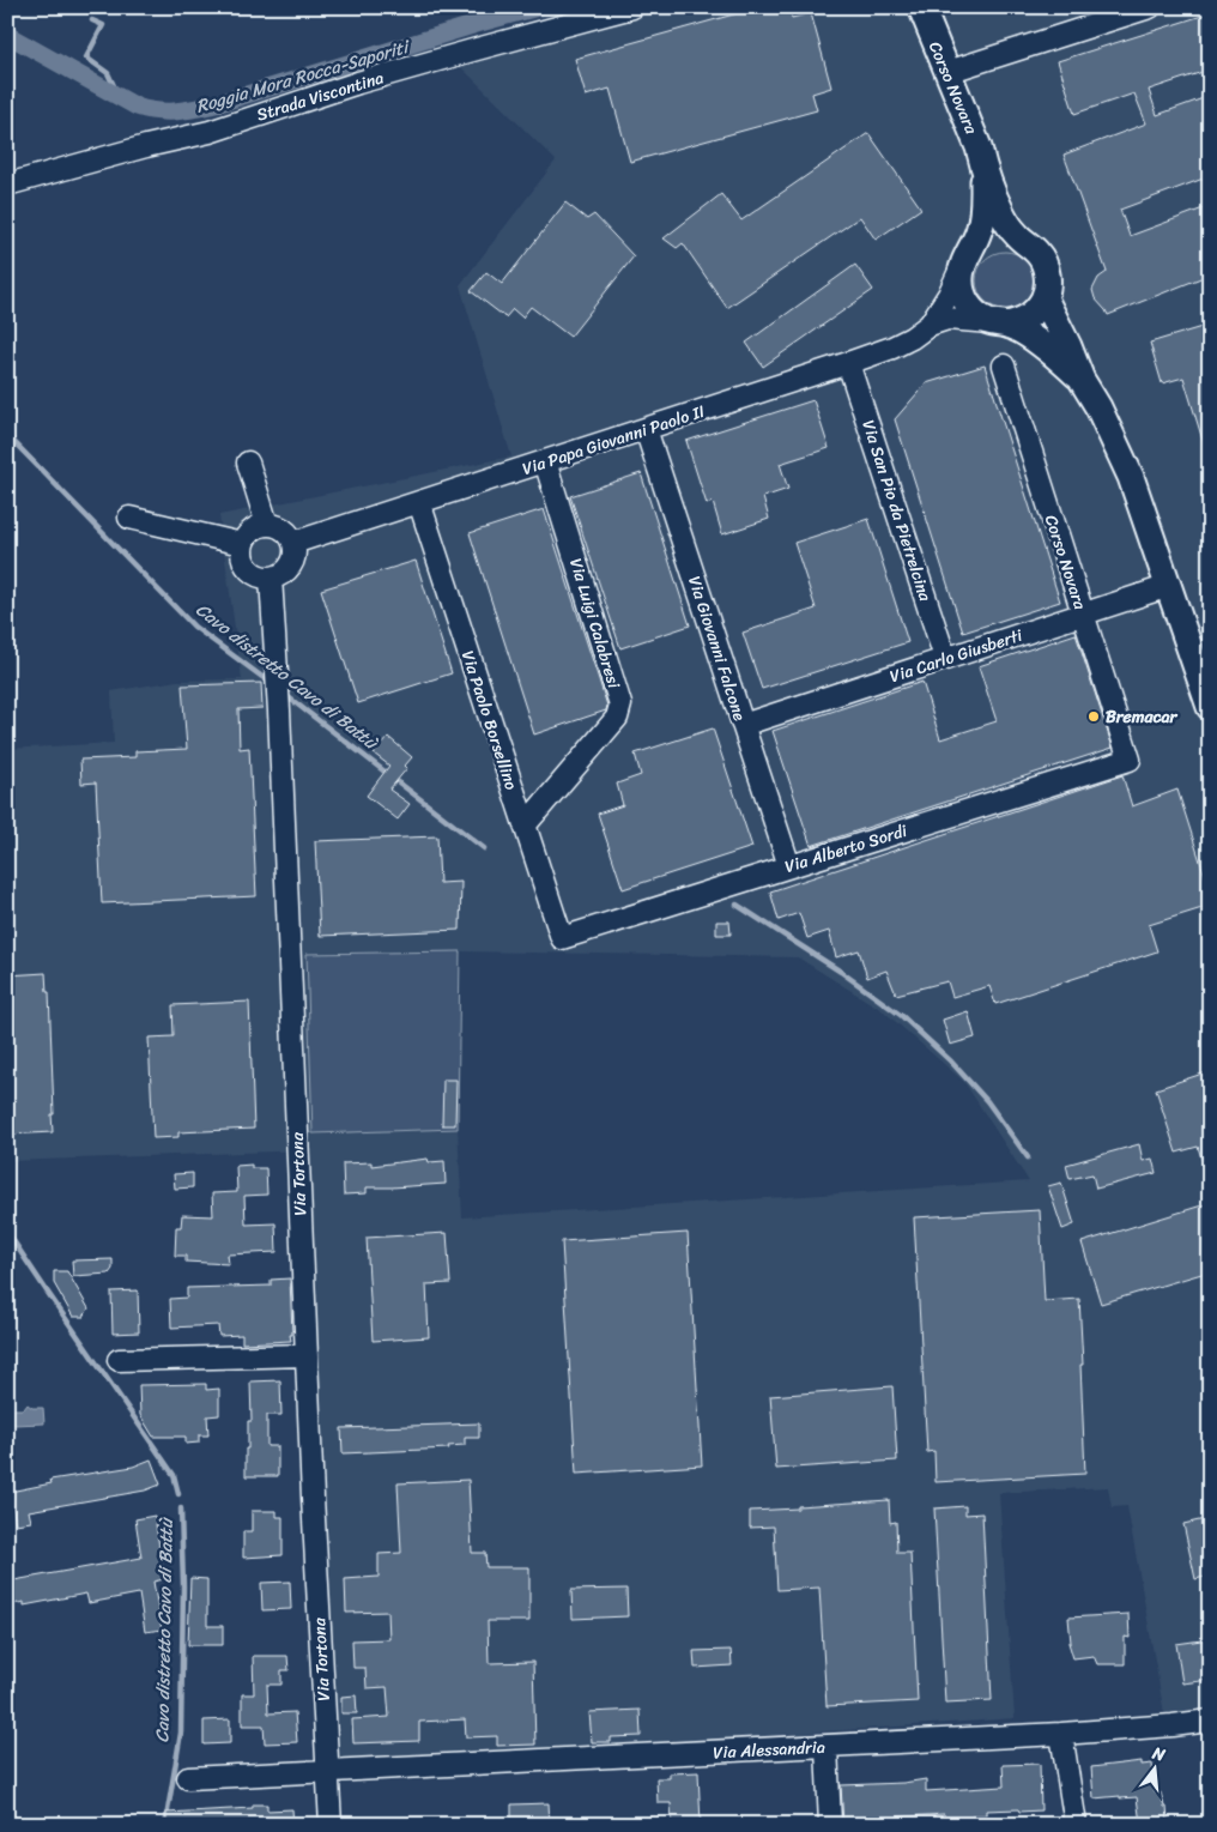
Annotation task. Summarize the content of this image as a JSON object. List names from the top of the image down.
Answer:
{
  "streets": {
    "main road": ["Corso Novara"],
    "street": [
      "Strada Viscontina",
      "Via Papa Giovanni Paolo II",
      "Via San Pio da Pietrelcina",
      "Via Luigi Calabresi",
      "Via Giovanni Falcone",
      "Via Carlo Giusberti",
      "Via Paolo Borsellino",
      "Via Alberto Sordi",
      "Via Tortona",
      "Via Alessandria"
    ]
  },
  "crossings": [
    ["Corso Novara", "Via Papa Giovanni Paolo II"],
    ["Corso Novara", "Via Carlo Giusberti"],
    ["Corso Novara", "Via Alberto Sordi"],
    ["Via Papa Giovanni Paolo II", "Via San Pio da Pietrelcina"],
    ["Via Papa Giovanni Paolo II", "Via Luigi Calabresi"],
    ["Via Papa Giovanni Paolo II", "Via Giovanni Falcone"],
    ["Via Papa Giovanni Paolo II", "Via Paolo Borsellino"],
    ["Via Papa Giovanni Paolo II", "Via Tortona"],
    ["Via San Pio da Pietrelcina", "Via Carlo Giusberti"],
    ["Via Luigi Calabresi", "Via Paolo Borsellino"],
    ["Via Giovanni Falcone", "Via Carlo Giusberti"],
    ["Via Giovanni Falcone", "Via Alberto Sordi"],
    ["Via Paolo Borsellino", "Via Alberto Sordi"],
    ["Via Tortona", "Via Alessandria"]
  ],
  "water": ["Roggia Mora Rocca-Saporiti", "Cavo distretto Cavo di Battù"],
  "places": ["Bremacar"],
  "north": "top"
}
